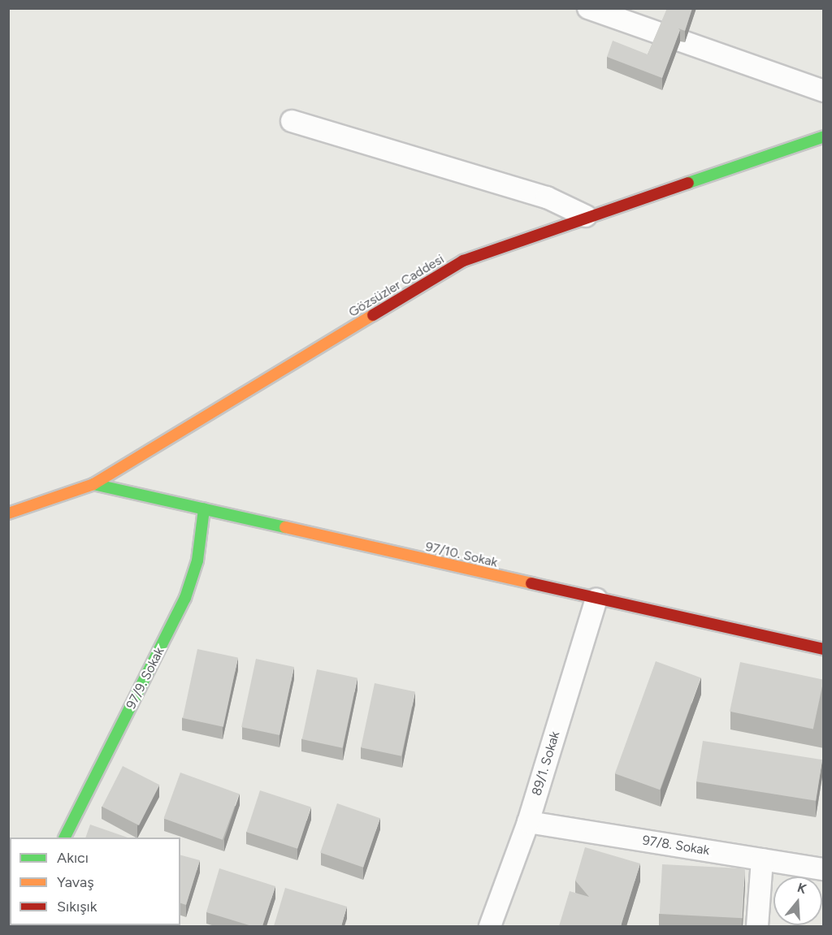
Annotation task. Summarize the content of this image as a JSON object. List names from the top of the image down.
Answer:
{
  "streets": {
    "street": [
      "Gözsüzler Caddesi",
      "97/10. Sokak",
      "97/9. Sokak",
      "89/1. Sokak",
      "97/8. Sokak"
    ]
  },
  "crossings": [
    ["Gözsüzler Caddesi", "97/10. Sokak"],
    ["97/10. Sokak", "97/9. Sokak"],
    ["97/10. Sokak", "89/1. Sokak"],
    ["89/1. Sokak", "97/8. Sokak"]
  ],
  "legend": ["Akıcı", "Yavaş", "Sıkışık"],
  "north": "top"
}
